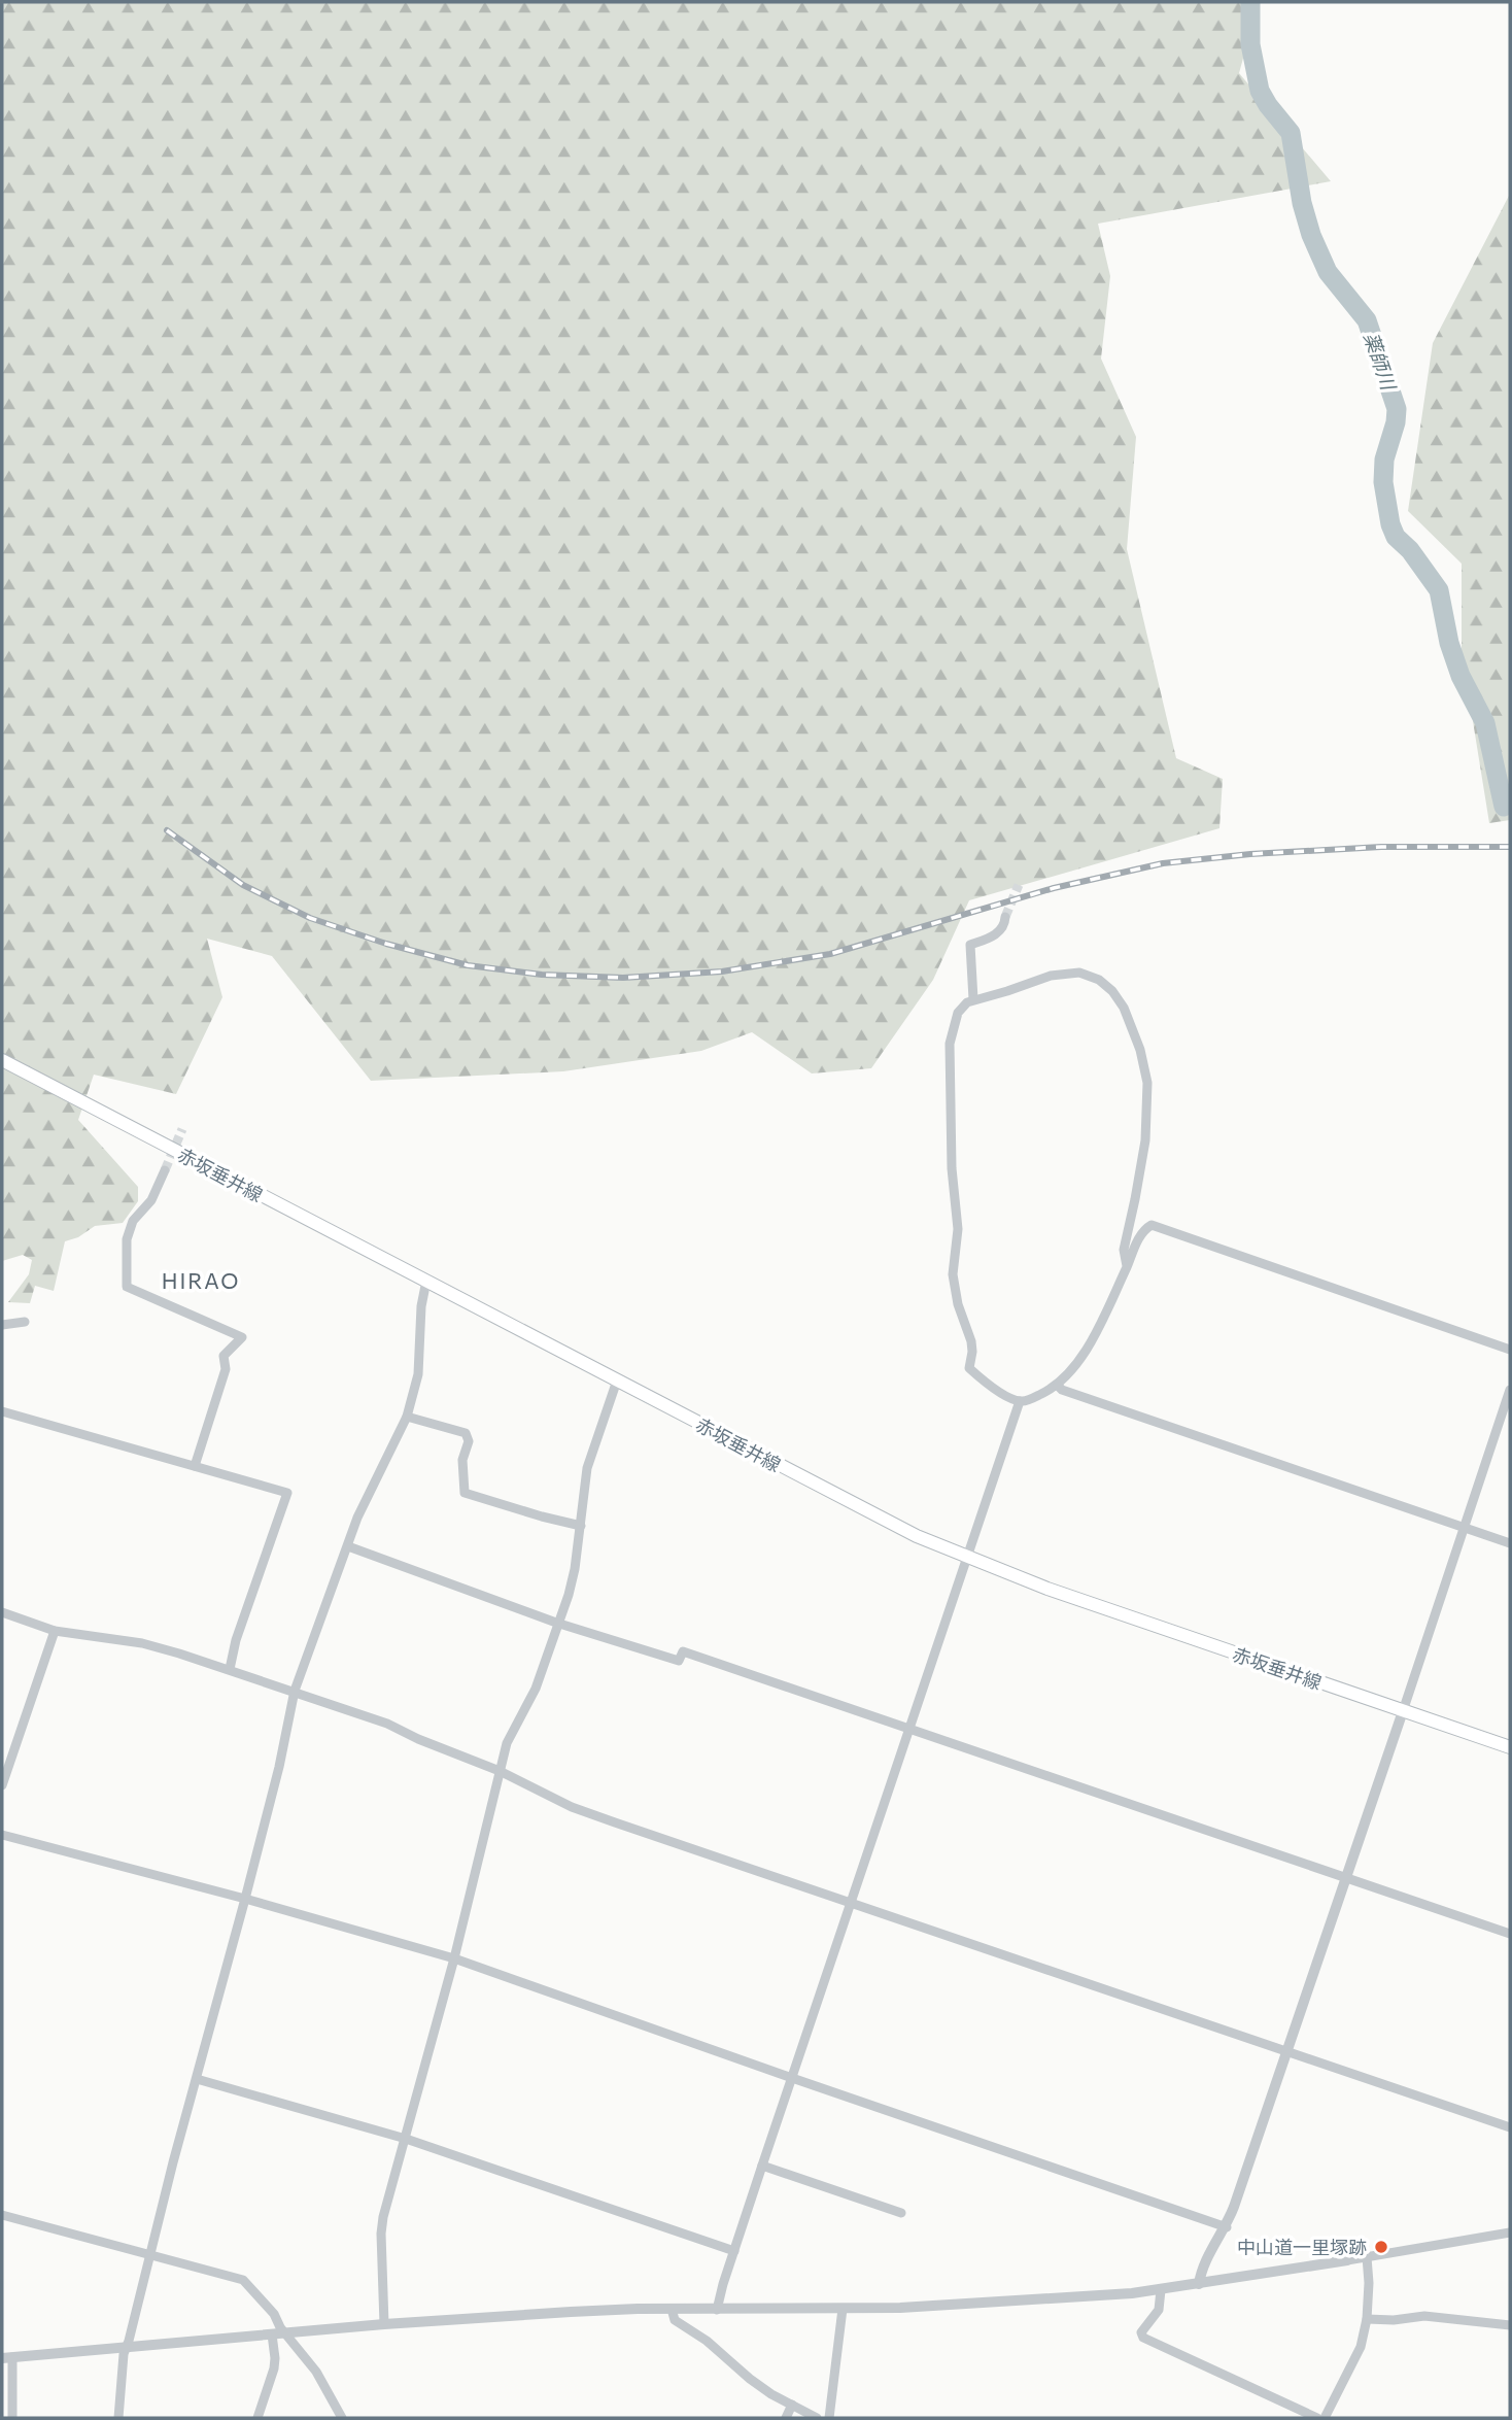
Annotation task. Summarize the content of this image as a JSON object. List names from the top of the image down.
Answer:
{
  "streets": {
    "main road": ["赤坂垂井線"]
  },
  "districts": ["HIRAO"],
  "water": ["薬師川"],
  "places": ["中山道一里塚跡"]
}
